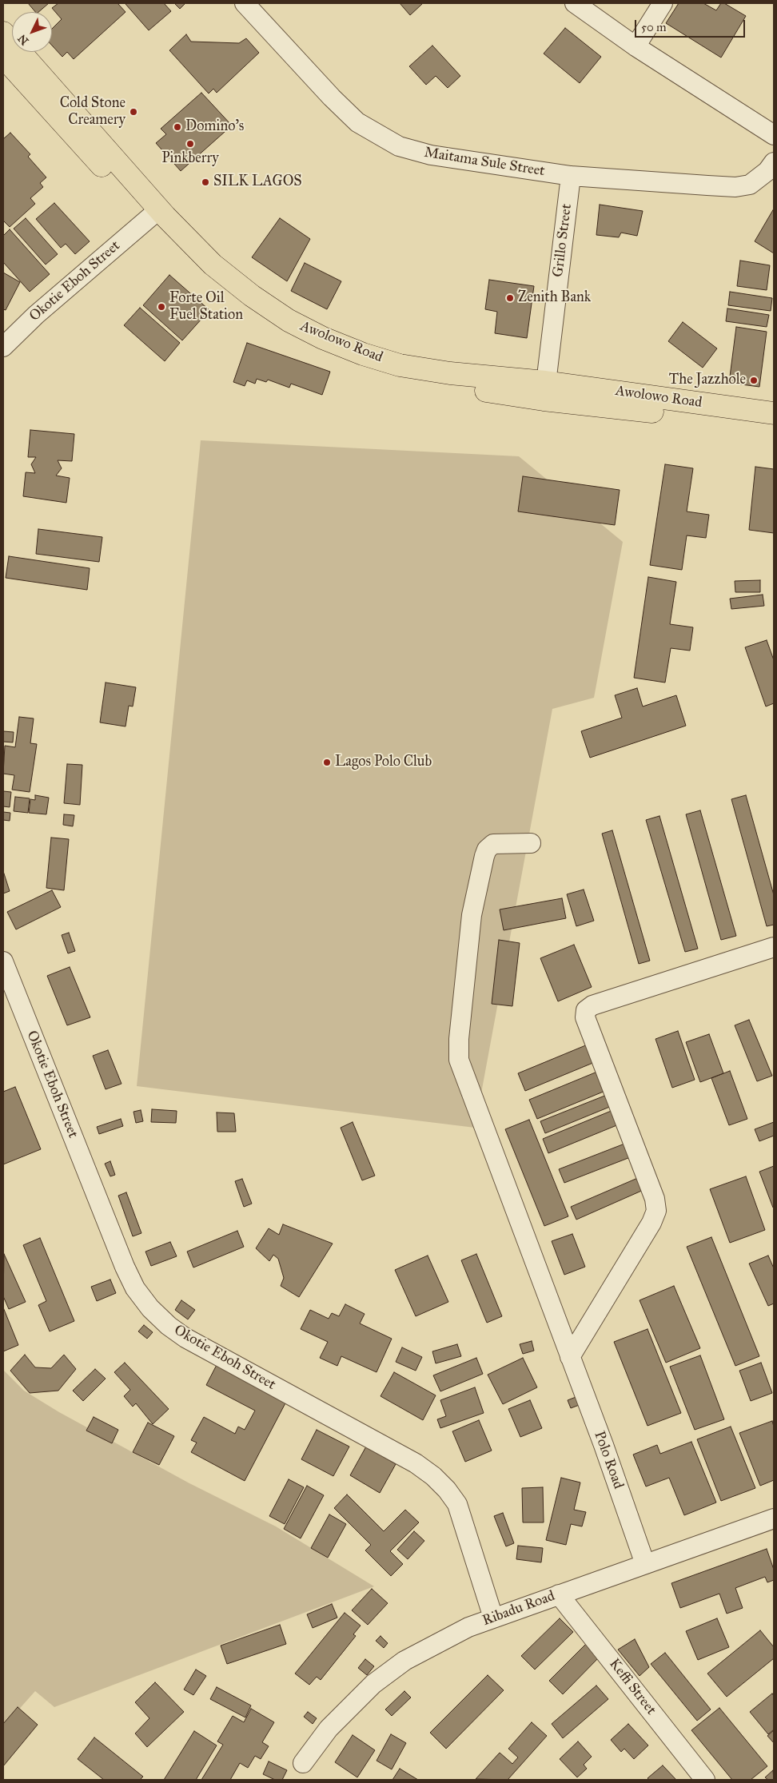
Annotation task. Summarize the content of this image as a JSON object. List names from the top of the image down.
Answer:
{
  "streets": {
    "main road": ["Awolowo Road"],
    "street": [
      "Maitama Sule Street",
      "Grillo Street",
      "Okotie Eboh Street",
      "Polo Road",
      "Ribadu Road",
      "Keffi Street"
    ]
  },
  "crossings": [
    ["Maitama Sule Street", "Grillo Street"],
    ["Grillo Street", "Awolowo Road"],
    ["Okotie Eboh Street", "Awolowo Road"],
    ["Okotie Eboh Street", "Ribadu Road"],
    ["Polo Road", "Ribadu Road"],
    ["Ribadu Road", "Keffi Street"]
  ],
  "places": [
    "Cold Stone Creamery",
    "Domino's",
    "Pinkberry",
    "SILK LAGOS",
    "Zenith Bank",
    "Forte Oil Fuel Station",
    "The Jazzhole",
    "Lagos Polo Club"
  ],
  "scale_bar": "50 m",
  "north": "bottom left"
}
